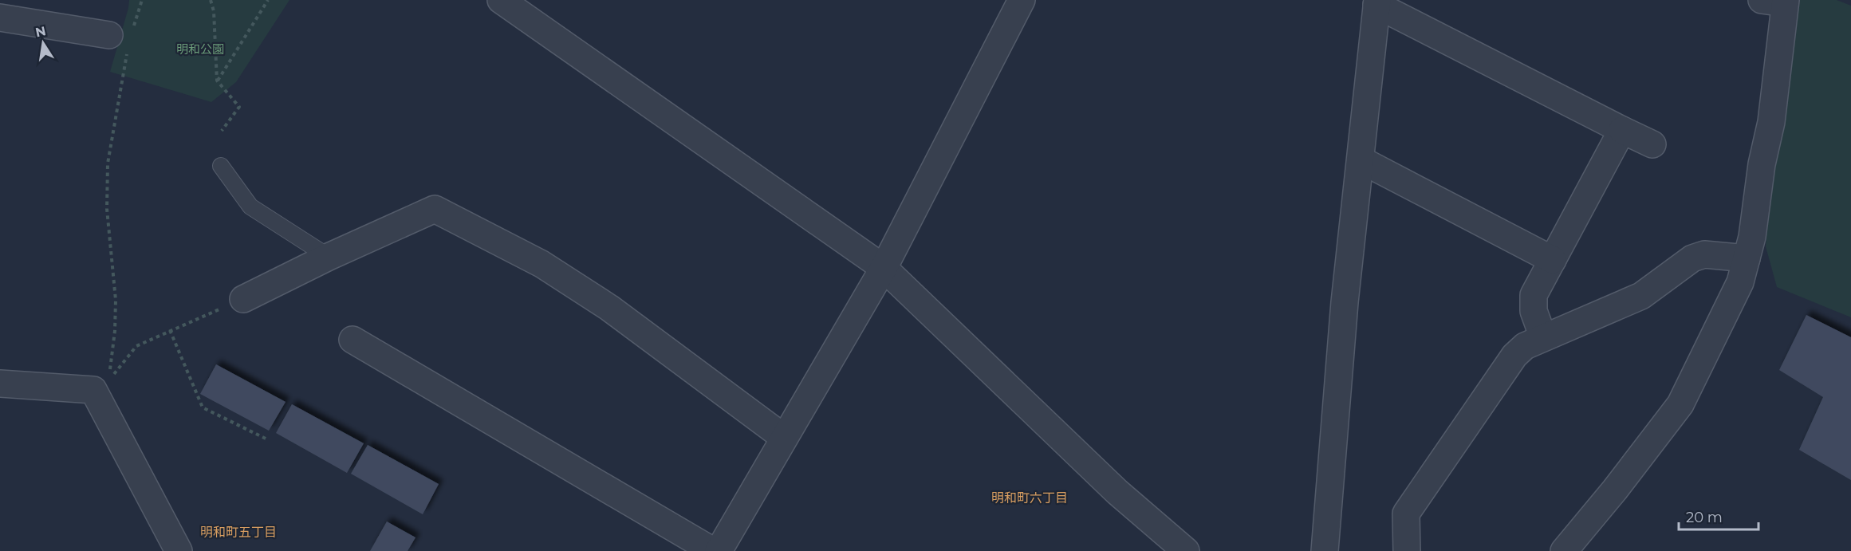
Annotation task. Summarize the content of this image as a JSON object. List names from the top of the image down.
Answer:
{
  "districts": ["明和町六丁目", "明和町五丁目"],
  "parks": ["明和公園"],
  "scale_bar": "20 m",
  "north": "top"
}
